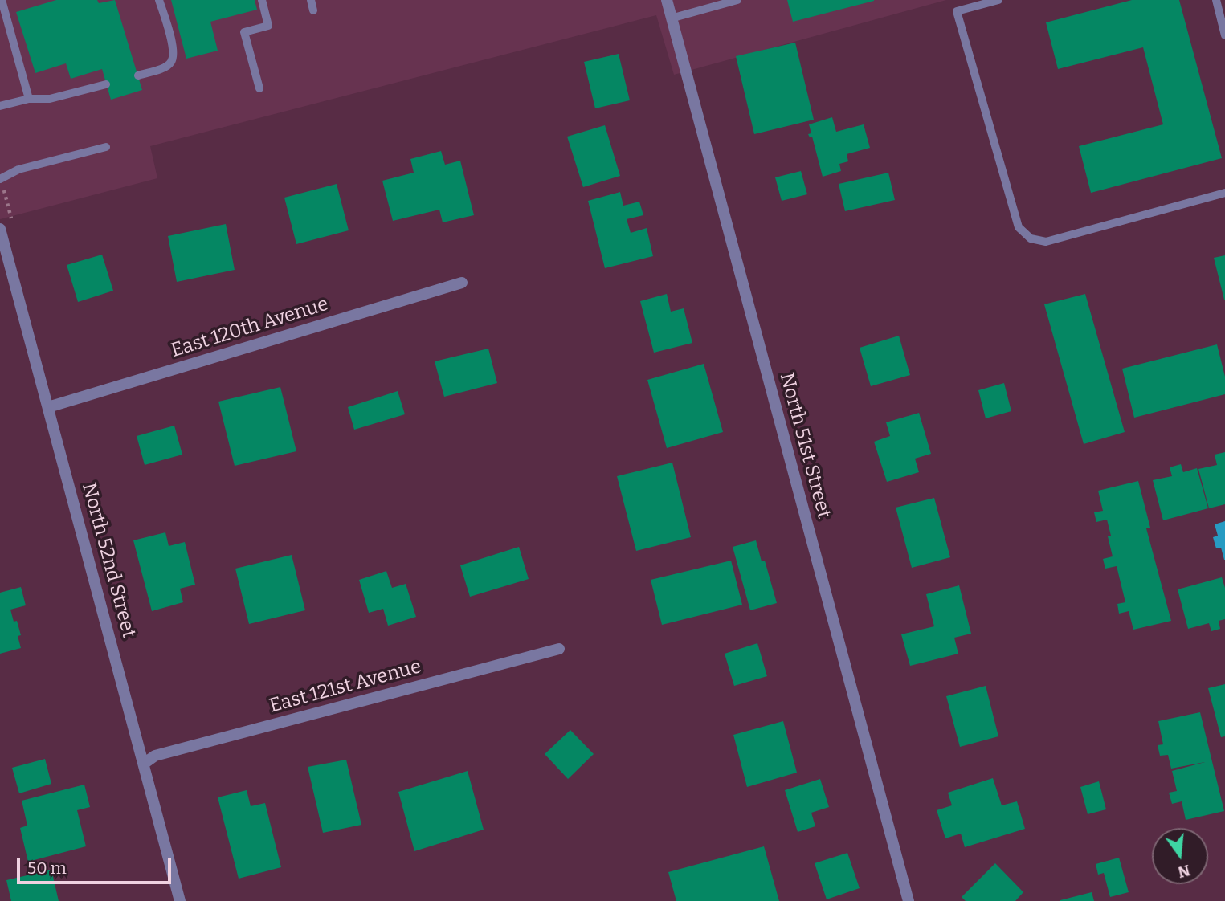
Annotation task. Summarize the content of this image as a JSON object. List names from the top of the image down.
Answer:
{
  "streets": {
    "street": [
      "East 120th Avenue",
      "North 51st Street",
      "North 52nd Street",
      "East 121st Avenue"
    ]
  },
  "crossings": [
    ["East 120th Avenue", "North 52nd Street"],
    ["North 52nd Street", "East 121st Avenue"]
  ],
  "scale_bar": "50 m",
  "north": "bottom"
}
